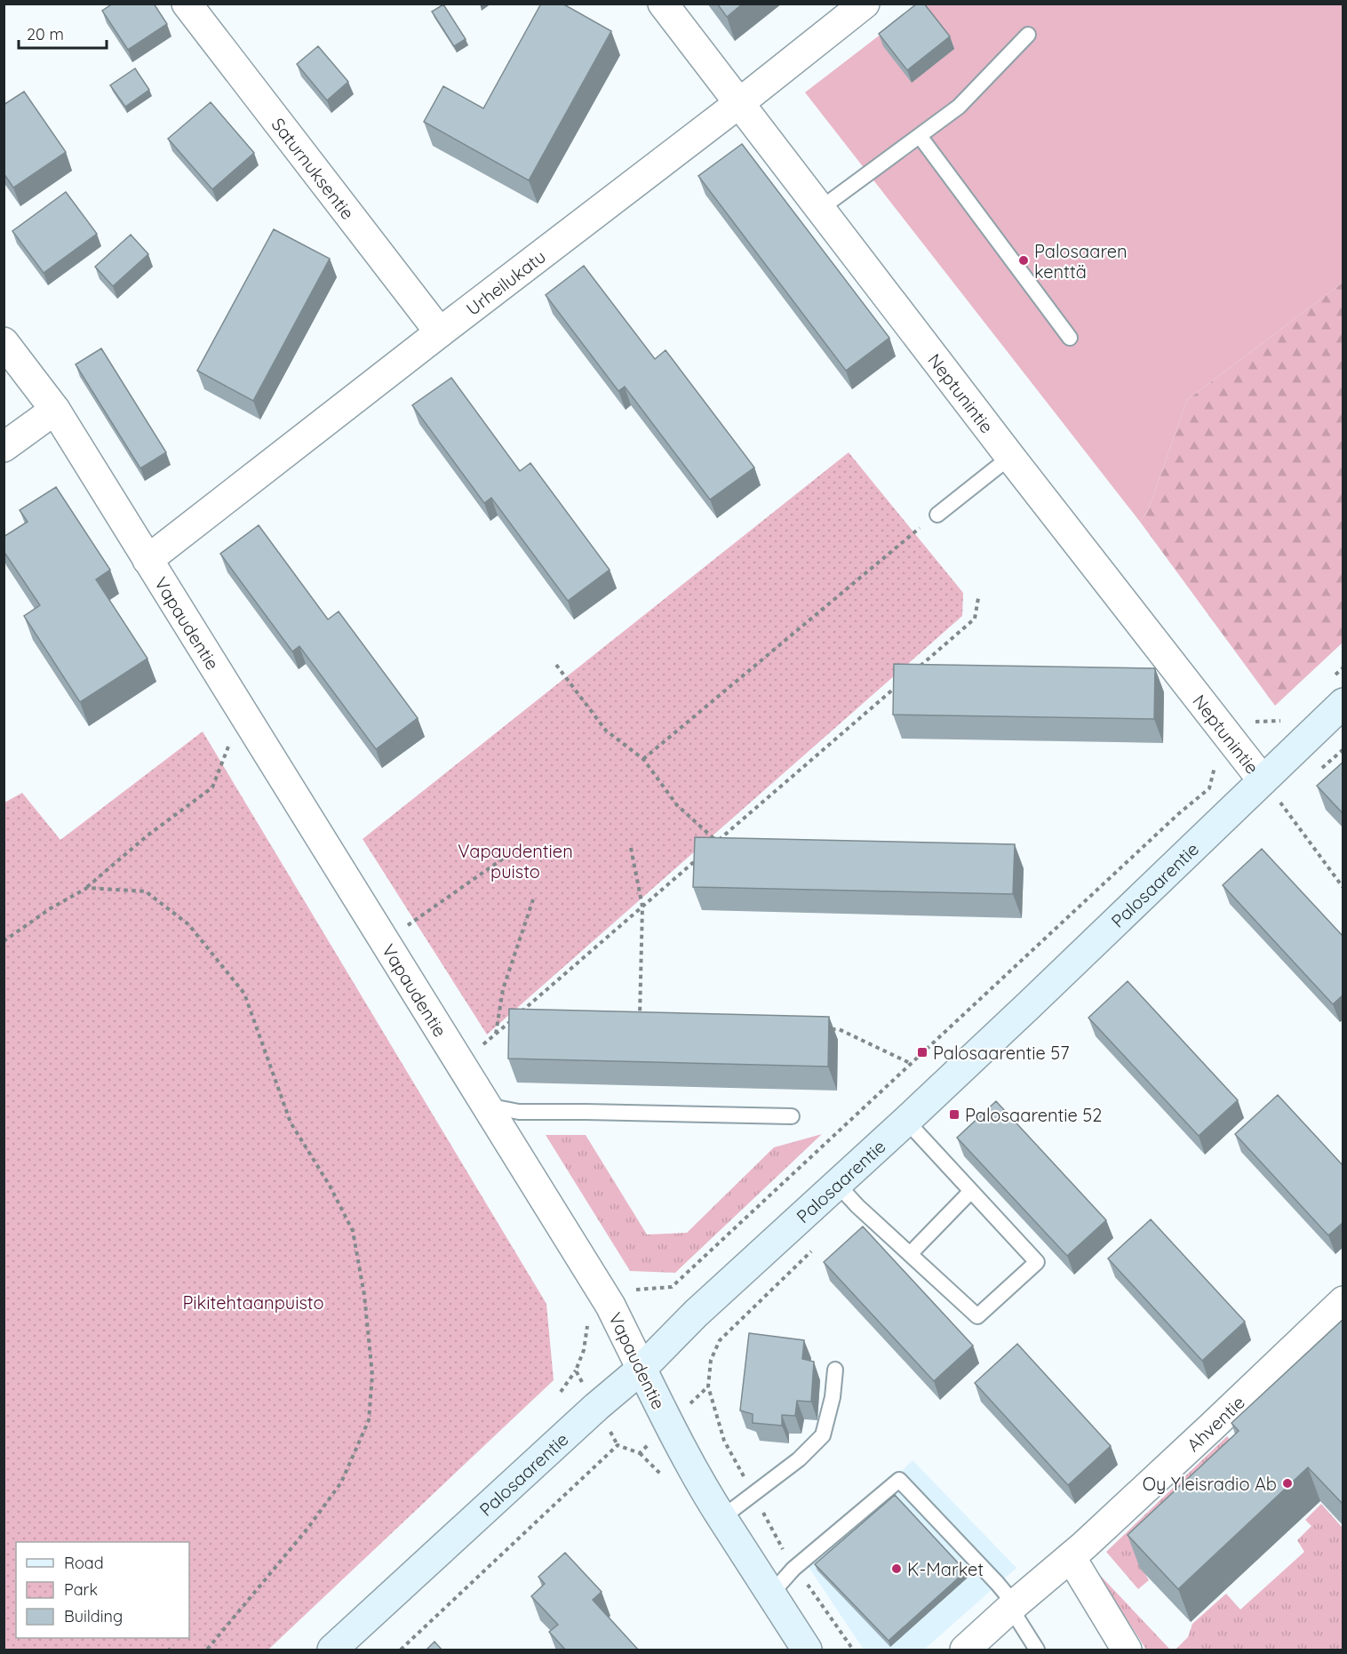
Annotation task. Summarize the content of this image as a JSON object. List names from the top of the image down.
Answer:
{
  "streets": {
    "main road": ["Vapaudentie", "Palosaarentie"],
    "street": [
      "Saturnuksentie",
      "Urheilukatu",
      "Neptunintie",
      "Ahventie"
    ]
  },
  "crossings": [
    ["Saturnuksentie", "Urheilukatu"],
    ["Urheilukatu", "Neptunintie"],
    ["Urheilukatu", "Vapaudentie"],
    ["Neptunintie", "Palosaarentie"],
    ["Vapaudentie", "Palosaarentie"]
  ],
  "parks": ["Vapaudentien puisto", "Pikitehtaanpuisto"],
  "places": {
    "other": ["Palosaaren kenttä", "Oy Yleisradio Ab", "K-Market"],
    "transit": ["Palosaarentie 57", "Palosaarentie 52"]
  },
  "legend": ["Road", "Park", "Building"],
  "scale_bar": "20 m"
}
